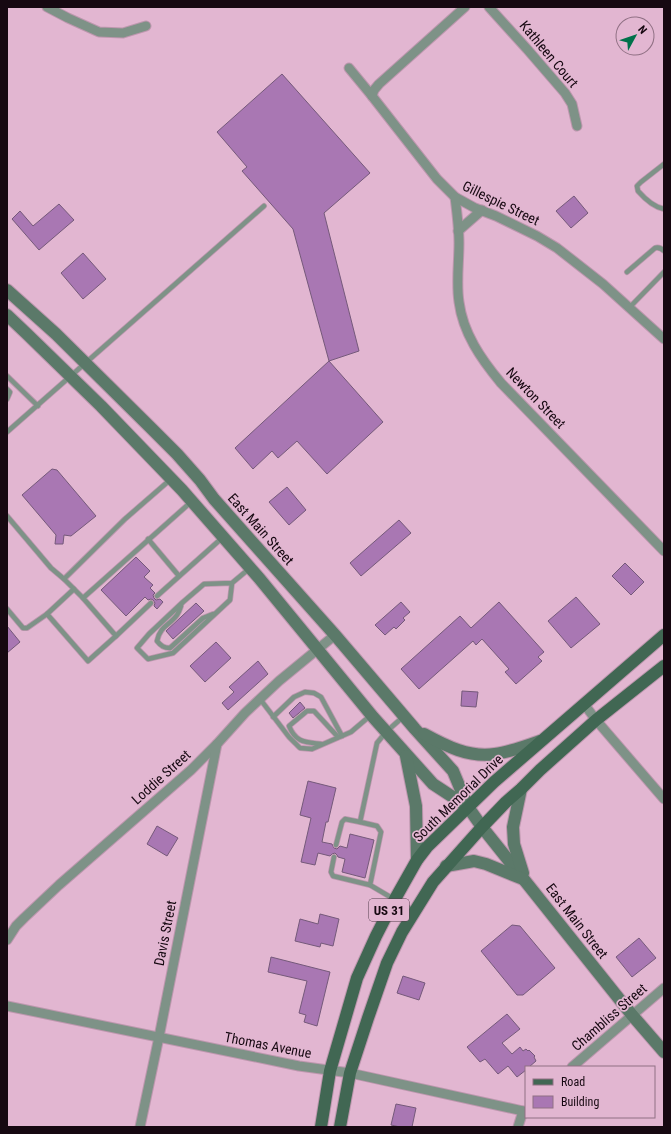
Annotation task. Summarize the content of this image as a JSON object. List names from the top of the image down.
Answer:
{
  "streets": {
    "main road": ["East Main Street", "South Memorial Drive", "US 31"],
    "street": [
      "Kathleen Court",
      "Gillespie Street",
      "Newton Street",
      "Loddie Street",
      "Davis Street",
      "Chambliss Street",
      "Thomas Avenue"
    ]
  },
  "crossings": [
    ["Gillespie Street", "Newton Street"],
    ["East Main Street", "Loddie Street"],
    ["East Main Street", "South Memorial Drive"],
    ["East Main Street", "US 31"],
    ["East Main Street", "Chambliss Street"],
    ["Loddie Street", "Davis Street"],
    ["South Memorial Drive", "Thomas Avenue"],
    ["US 31", "Thomas Avenue"],
    ["Davis Street", "Thomas Avenue"]
  ],
  "legend": ["Road", "Building"],
  "north": "top right"
}
